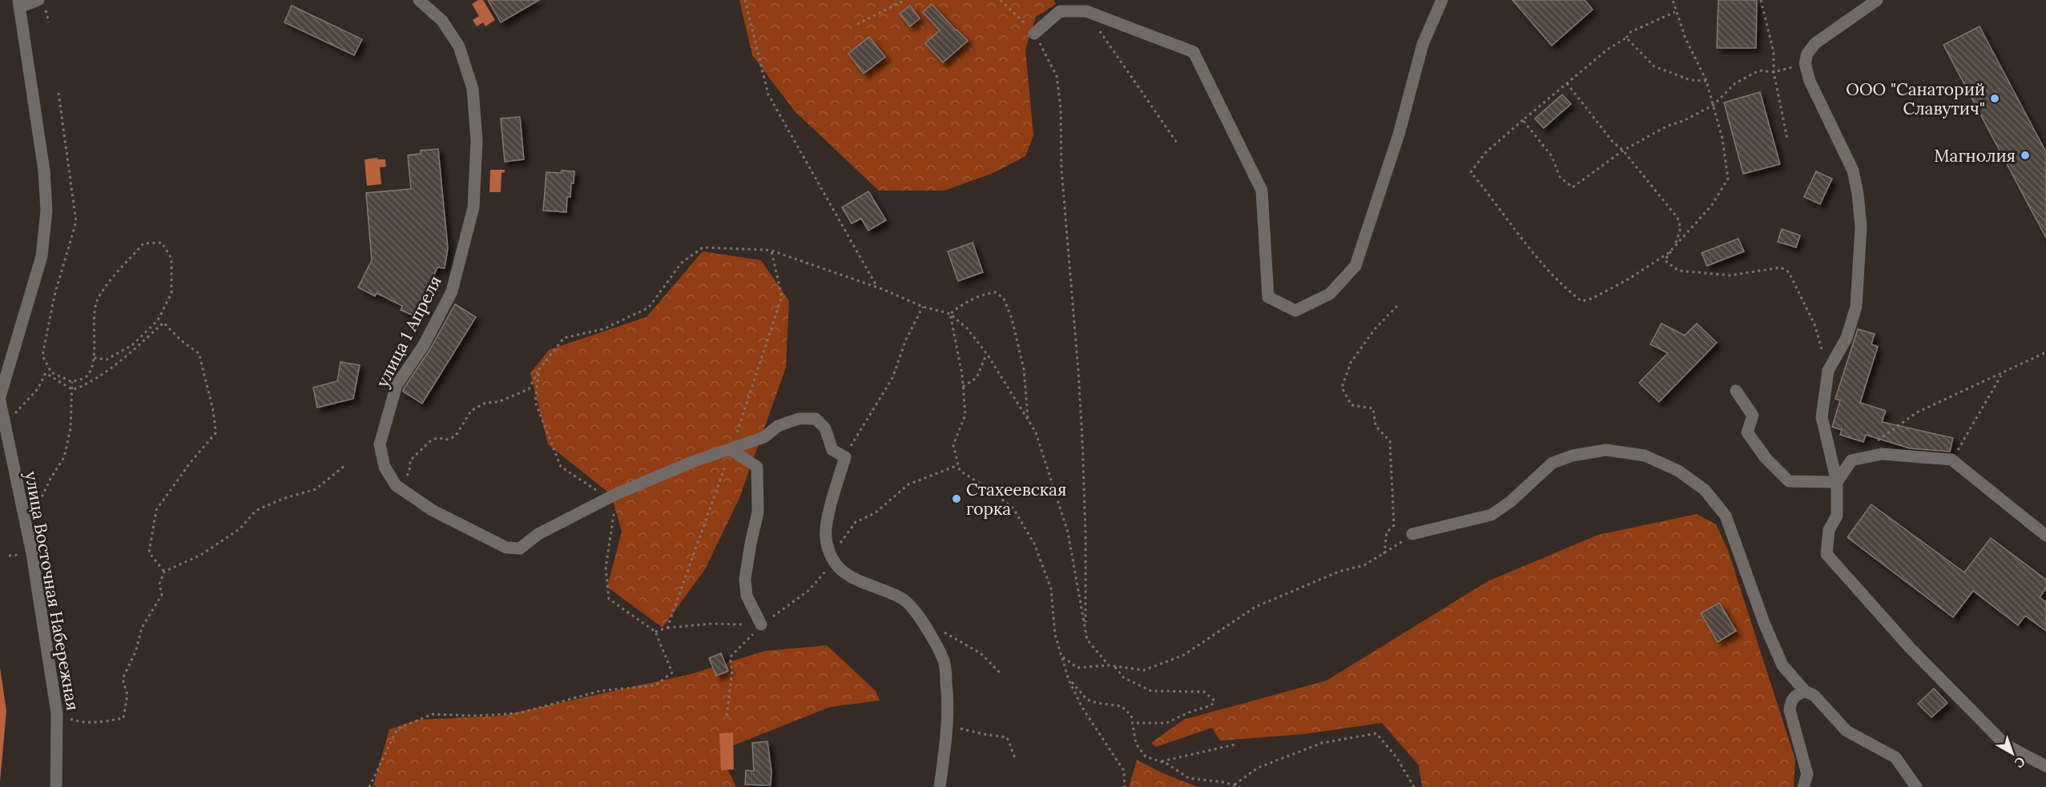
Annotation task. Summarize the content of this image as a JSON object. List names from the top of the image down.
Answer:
{
  "streets": {
    "street": ["улица 1 Апреля", "улица Восточная Набережная"]
  },
  "places": ["ООО \"Санаторий Славутич\"", "Магнолия", "Стахеевская горка"],
  "north": "bottom right"
}
